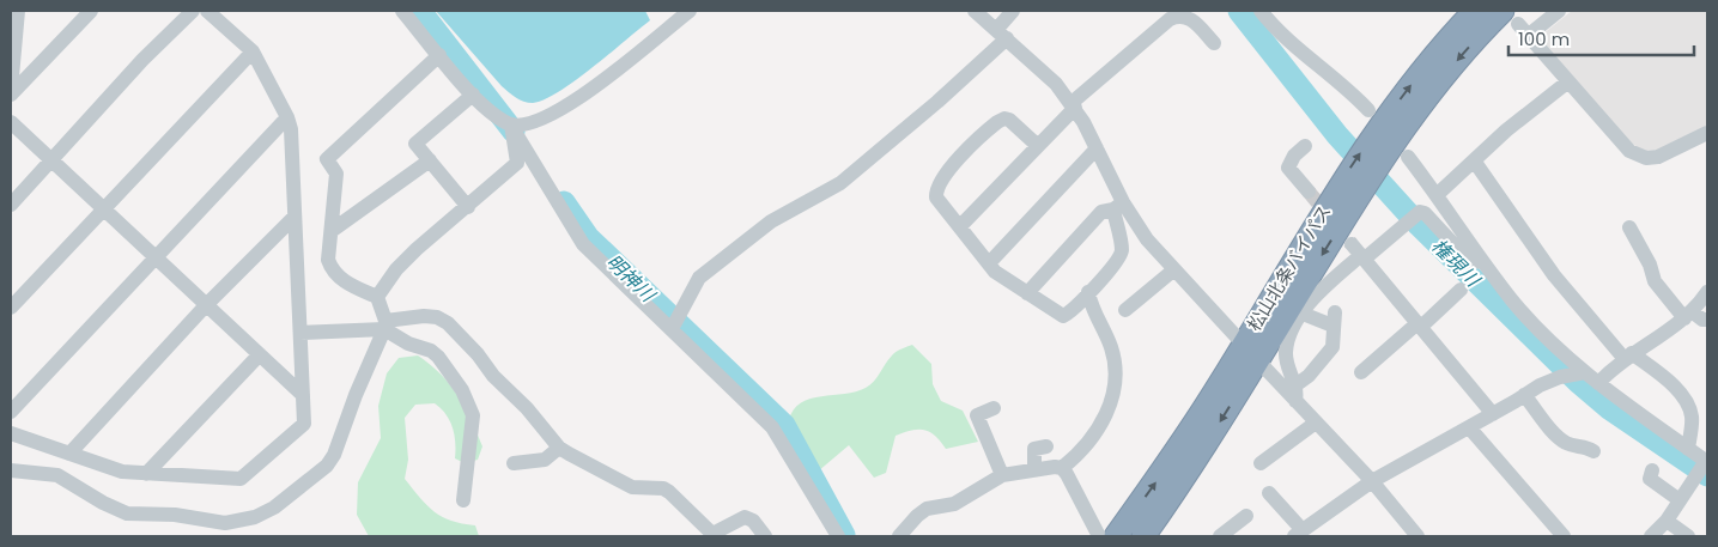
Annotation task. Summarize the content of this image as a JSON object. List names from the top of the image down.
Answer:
{
  "streets": {
    "highway": ["松山北条バイパス"]
  },
  "water": ["権現川", "明神川"],
  "scale_bar": "100 m"
}
